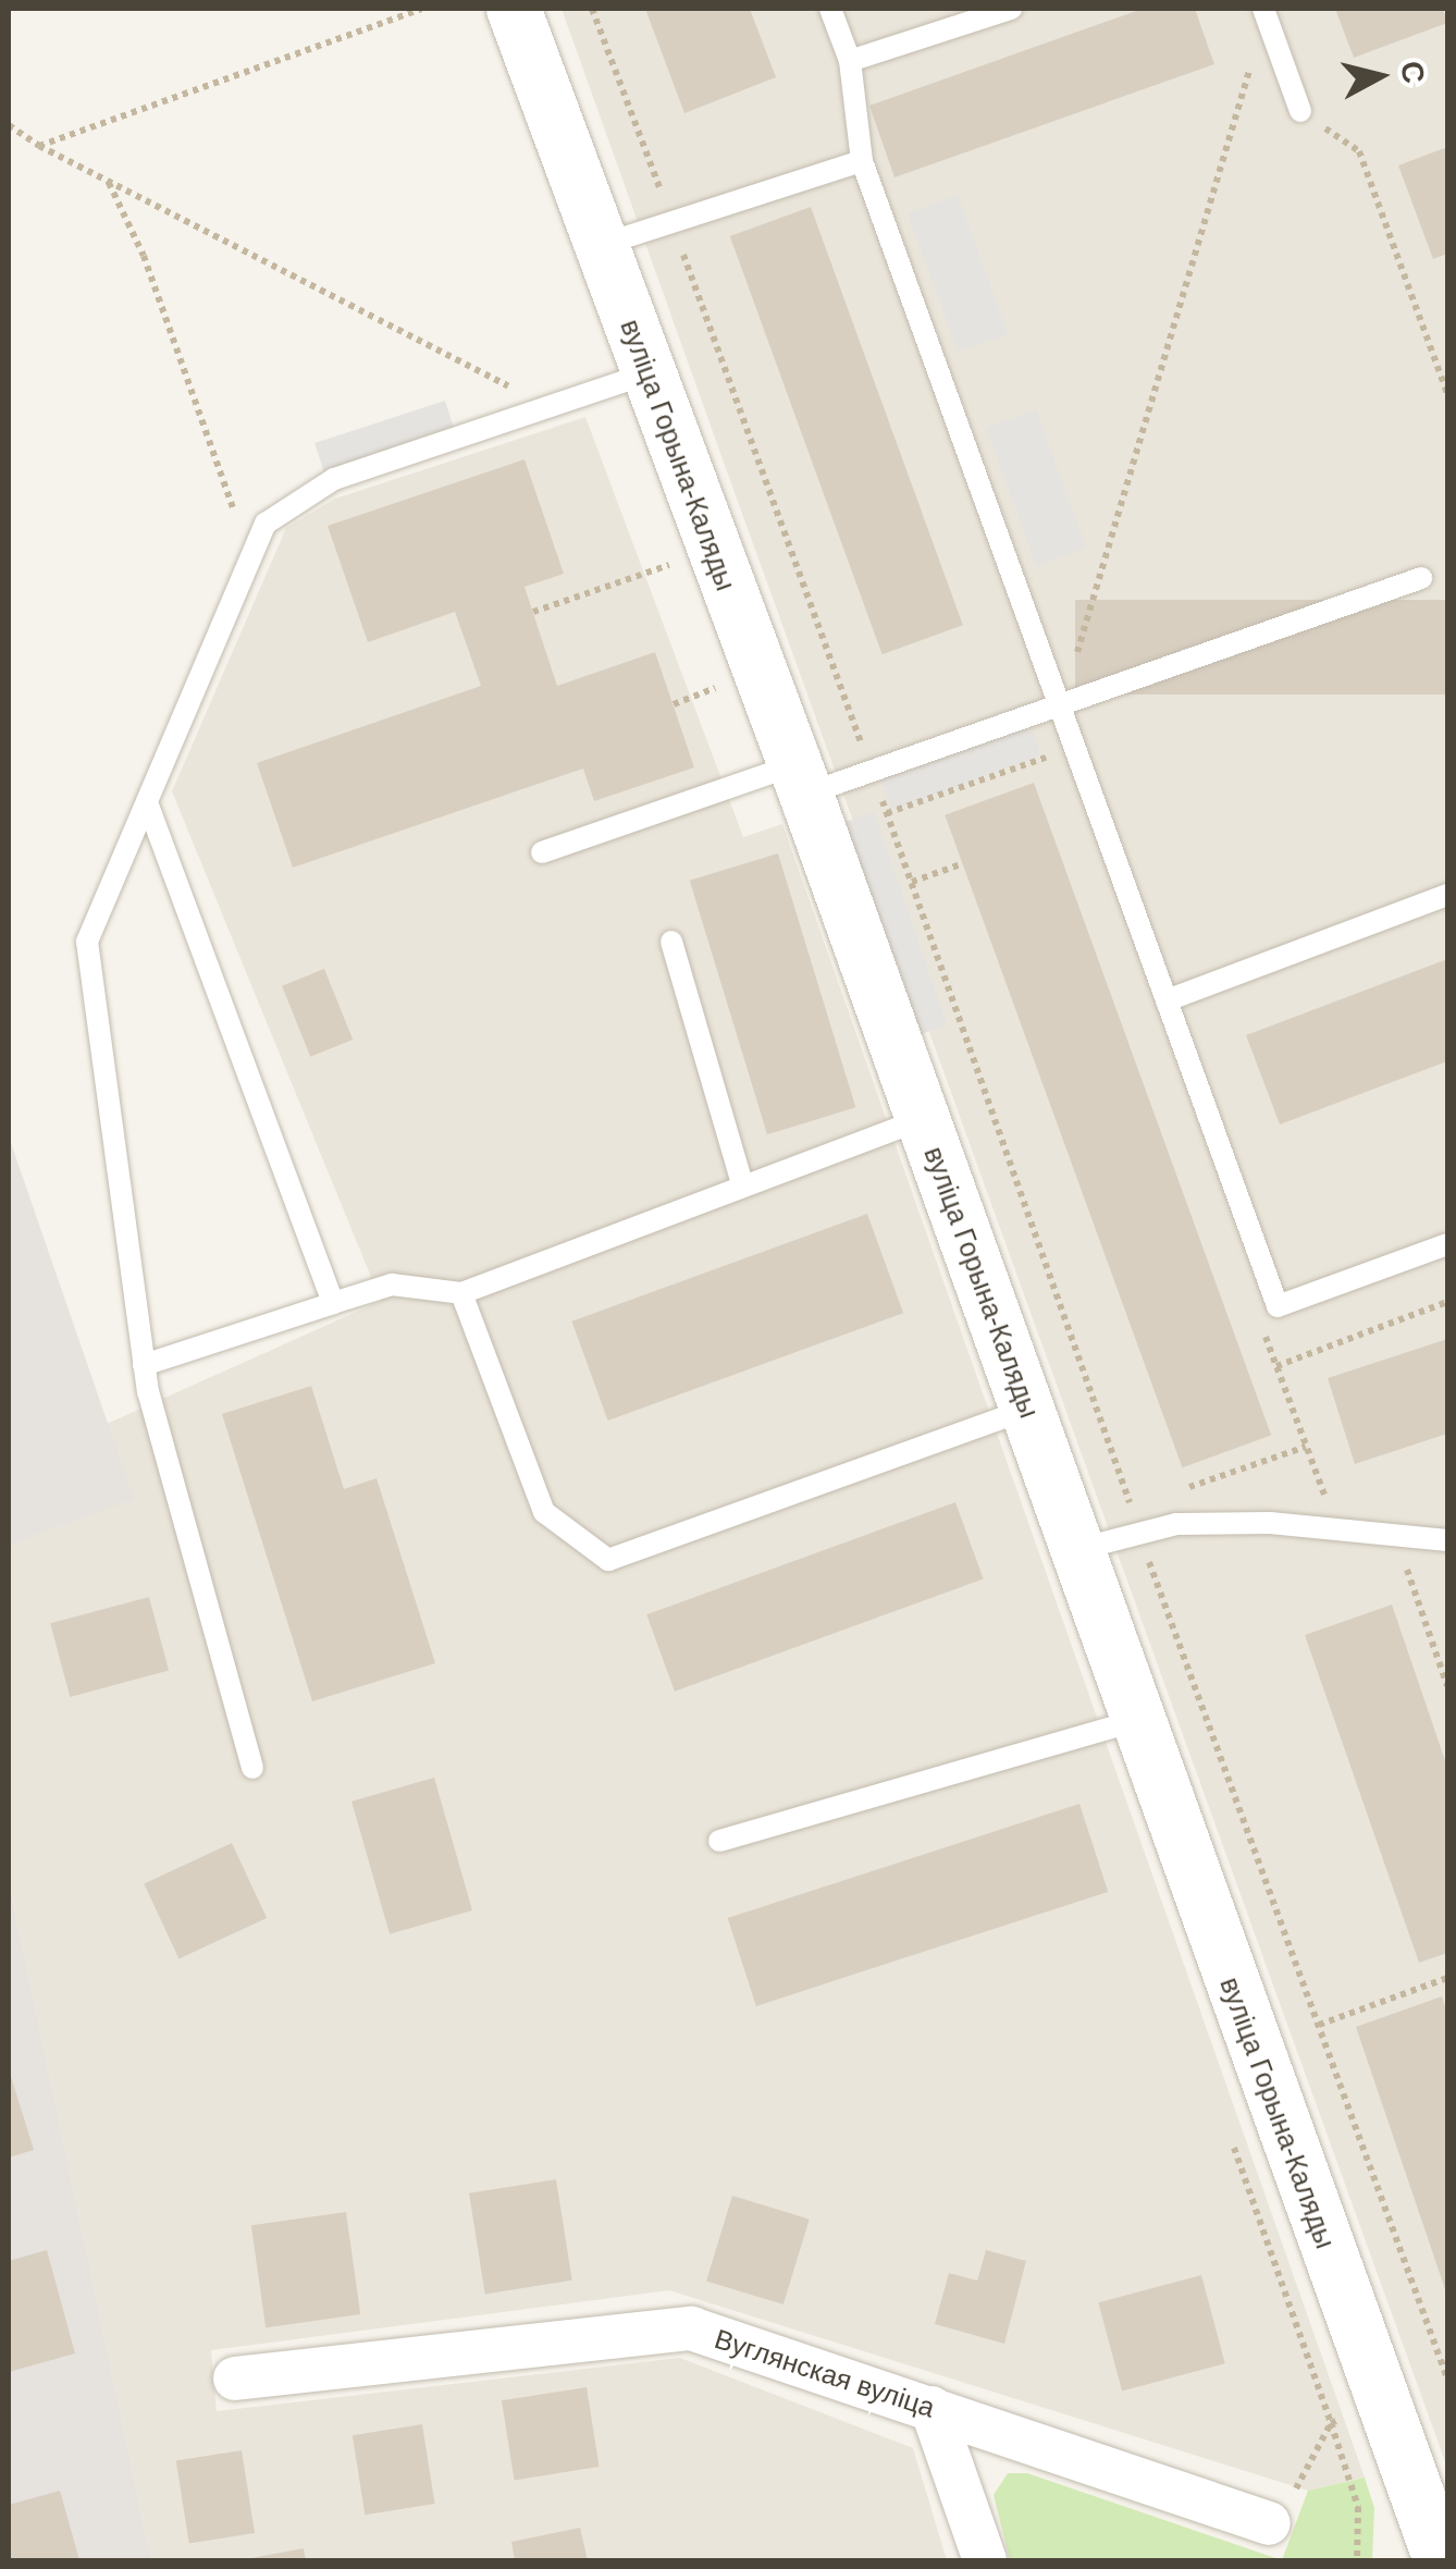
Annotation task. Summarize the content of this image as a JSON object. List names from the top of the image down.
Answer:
{
  "streets": {
    "street": ["вуліца Горына-Каляды", "Вуглянская вуліца"]
  },
  "north": "right"
}
